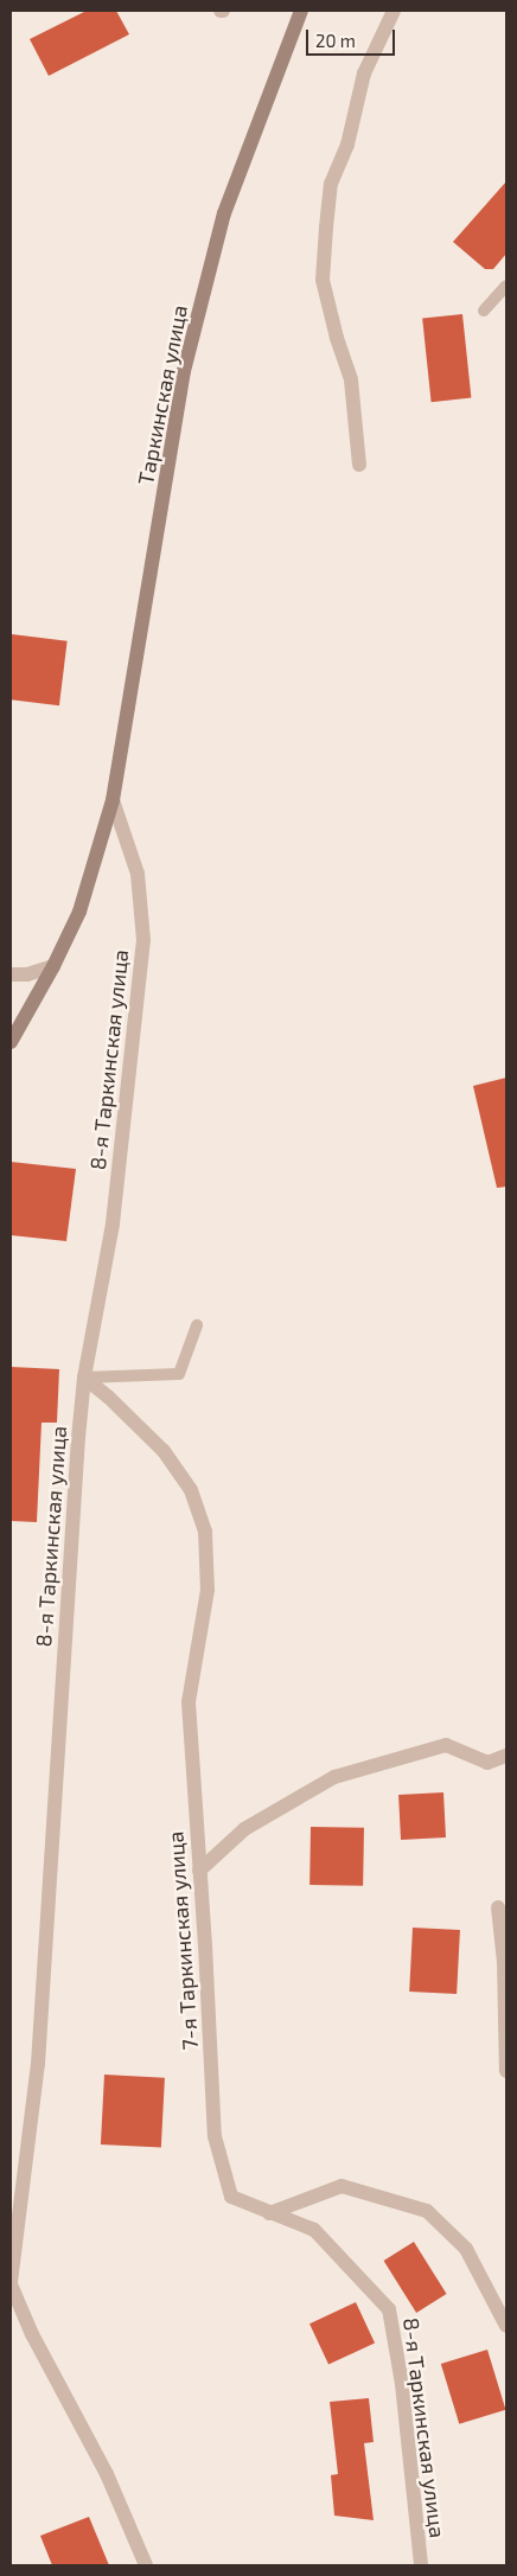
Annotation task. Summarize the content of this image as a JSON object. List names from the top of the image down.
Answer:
{
  "streets": {
    "street": ["Таркинская улица", "8-я Таркинская улица", "7-я Таркинская улица"]
  },
  "crossings": [
    ["Таркинская улица", "8-я Таркинская улица"],
    ["8-я Таркинская улица", "7-я Таркинская улица"]
  ],
  "scale_bar": "20 m"
}
